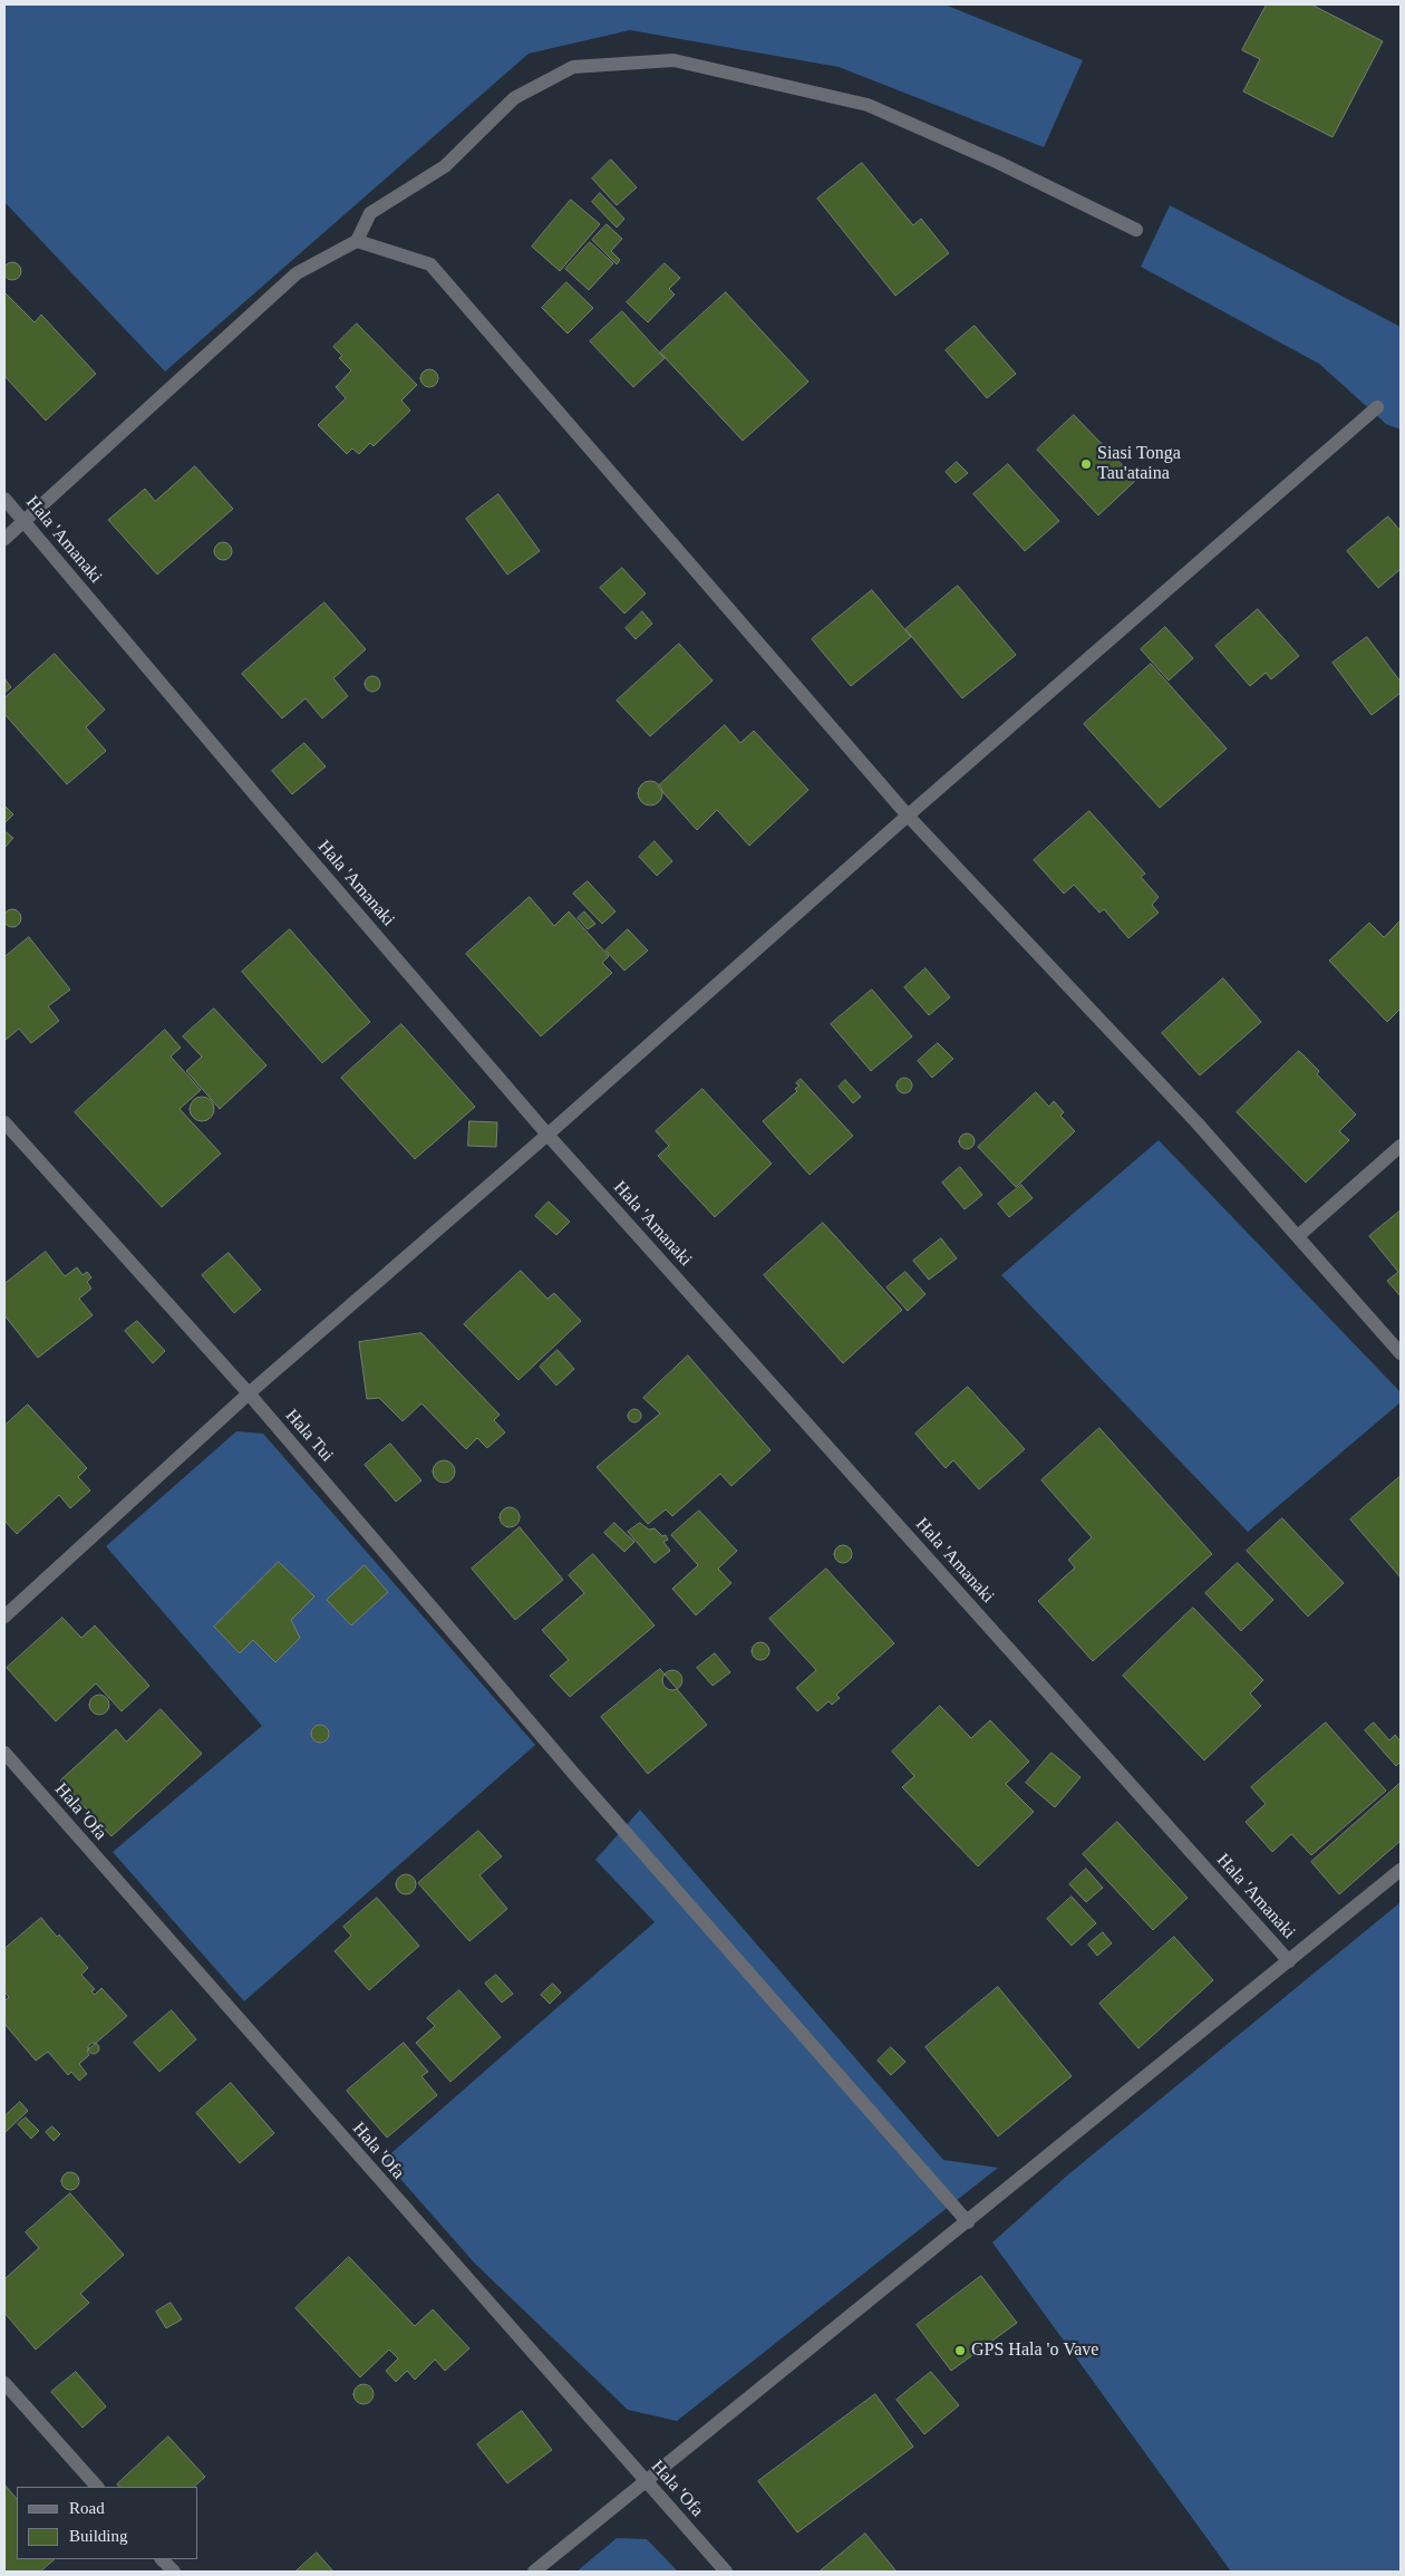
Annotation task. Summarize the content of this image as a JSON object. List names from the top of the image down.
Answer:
{
  "streets": {
    "street": ["Hala 'Amanaki", "Hala Tui", "Hala 'Ofa"]
  },
  "places": ["Siasi Tonga Tau'ataina", "GPS Hala 'o Vave"],
  "legend": ["Road", "Building"]
}
